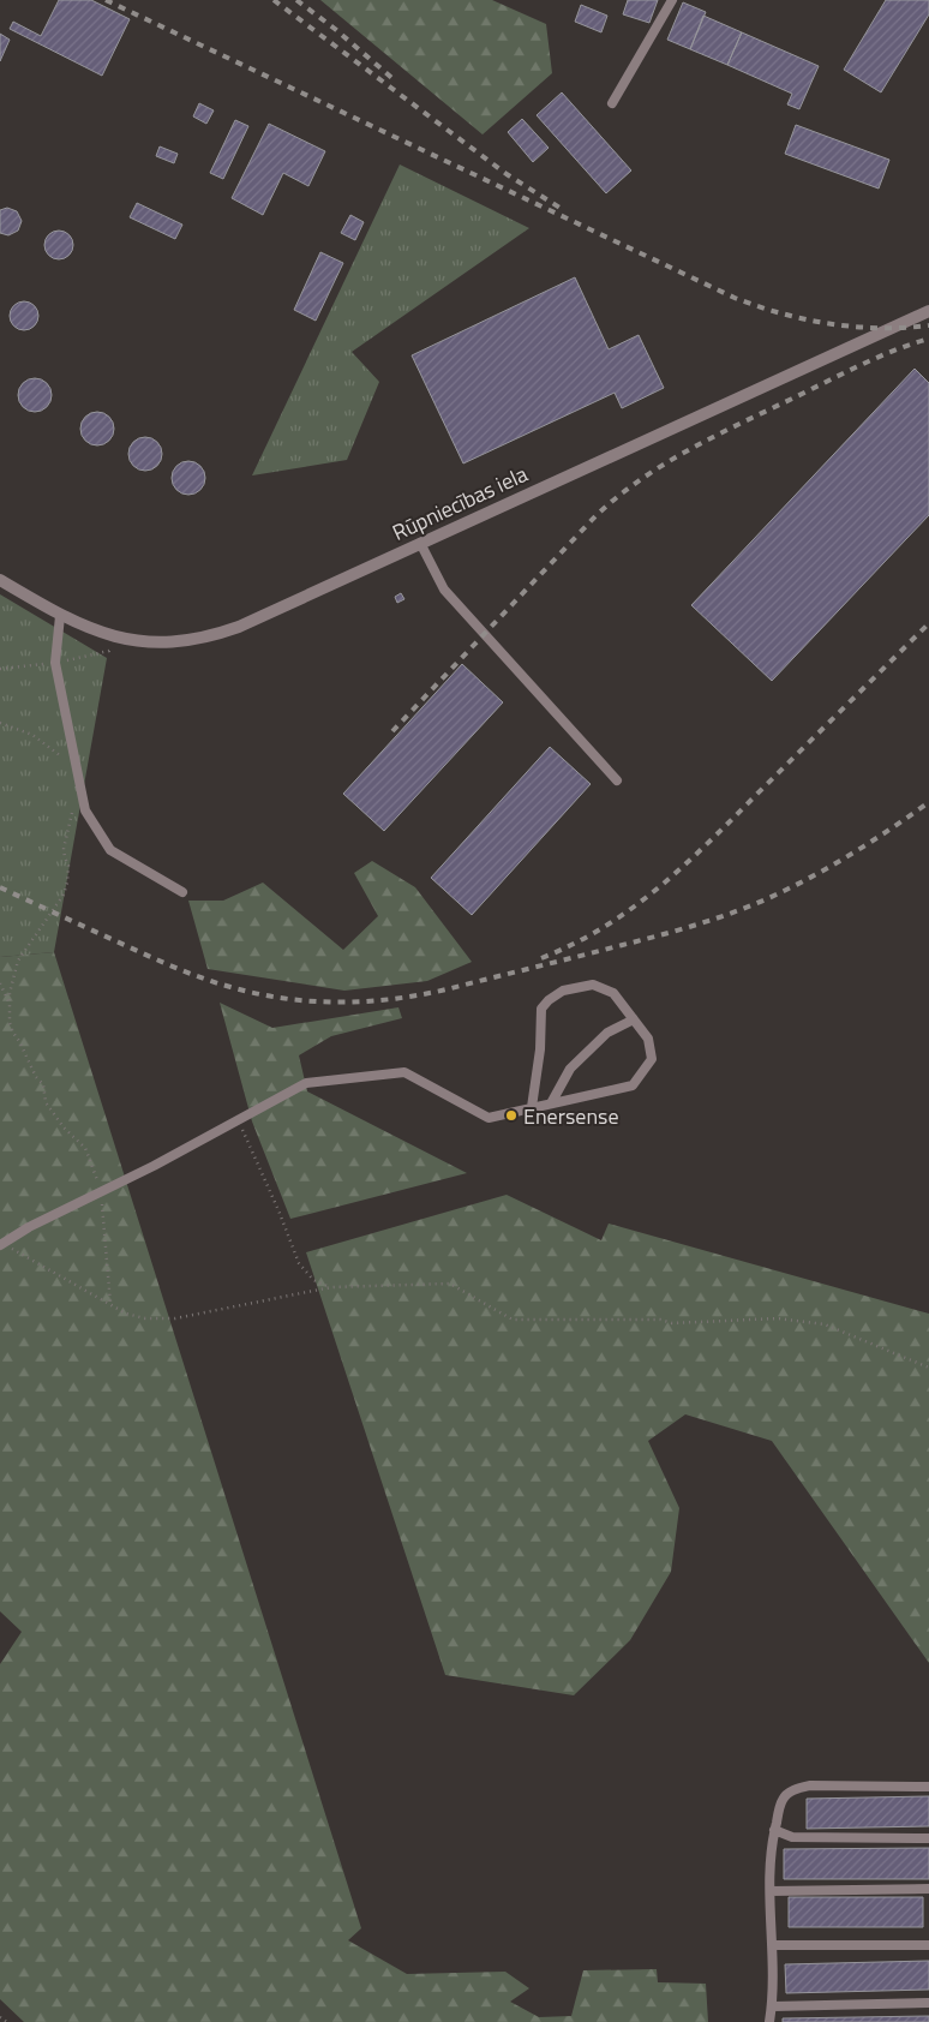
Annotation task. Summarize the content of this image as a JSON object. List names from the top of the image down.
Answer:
{
  "streets": {
    "street": ["Rūpniecības iela"]
  },
  "places": ["Enersense"]
}
